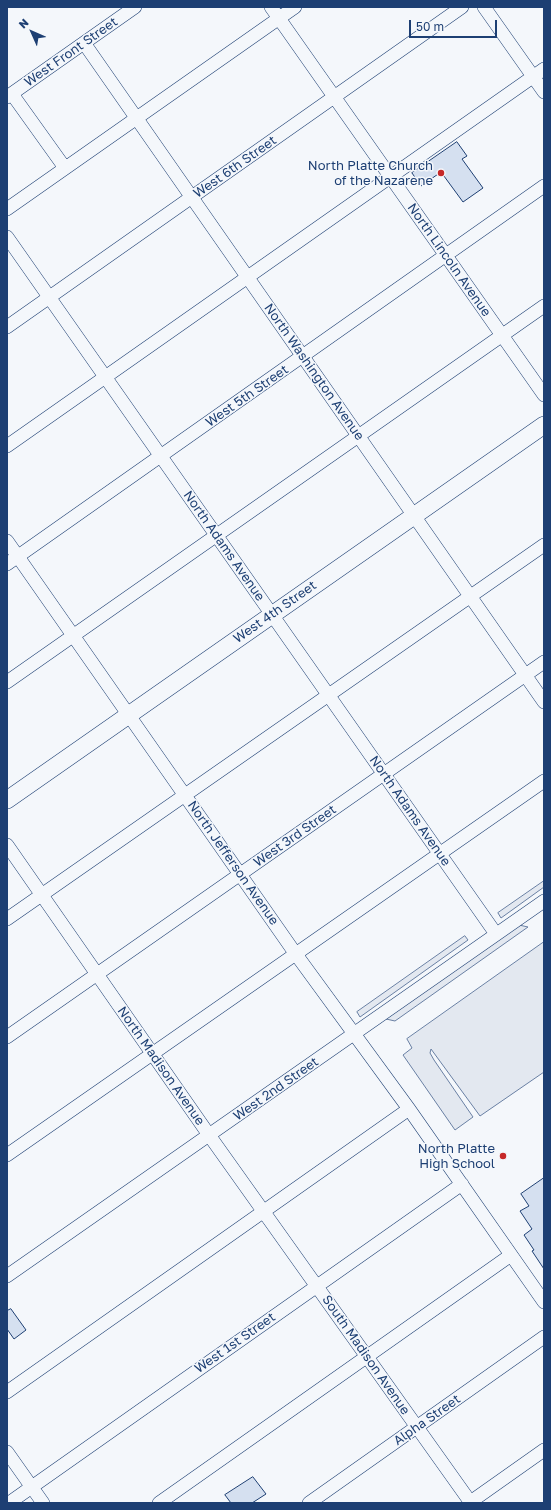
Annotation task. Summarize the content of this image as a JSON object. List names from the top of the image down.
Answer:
{
  "streets": {
    "main road": ["West 4th Street"],
    "street": [
      "West Front Street",
      "West 6th Street",
      "North Lincoln Avenue",
      "North Washington Avenue",
      "West 5th Street",
      "North Adams Avenue",
      "West 3rd Street",
      "North Jefferson Avenue",
      "North Madison Avenue",
      "West 2nd Street",
      "West 1st Street",
      "South Madison Avenue",
      "Alpha Street"
    ]
  },
  "crossings": [
    ["West Front Street", "North Washington Avenue"],
    ["West 6th Street", "North Lincoln Avenue"],
    ["West 6th Street", "North Washington Avenue"],
    ["West 6th Street", "North Adams Avenue"],
    ["North Lincoln Avenue", "West 5th Street"],
    ["North Washington Avenue", "West 5th Street"],
    ["North Washington Avenue", "West 4th Street"],
    ["North Washington Avenue", "West 3rd Street"],
    ["West 5th Street", "North Adams Avenue"],
    ["West 5th Street", "North Jefferson Avenue"],
    ["North Adams Avenue", "West 4th Street"],
    ["North Adams Avenue", "West 3rd Street"],
    ["North Adams Avenue", "West 2nd Street"],
    ["West 4th Street", "North Jefferson Avenue"],
    ["West 3rd Street", "North Jefferson Avenue"],
    ["West 3rd Street", "North Madison Avenue"],
    ["North Jefferson Avenue", "West 2nd Street"],
    ["North Jefferson Avenue", "West 1st Street"],
    ["North Madison Avenue", "West 2nd Street"],
    ["North Madison Avenue", "West 1st Street"],
    ["North Madison Avenue", "South Madison Avenue"],
    ["West 1st Street", "South Madison Avenue"],
    ["South Madison Avenue", "Alpha Street"]
  ],
  "places": ["North Platte Church of the Nazarene", "North Platte High School"],
  "scale_bar": "50 m",
  "north": "top left"
}
